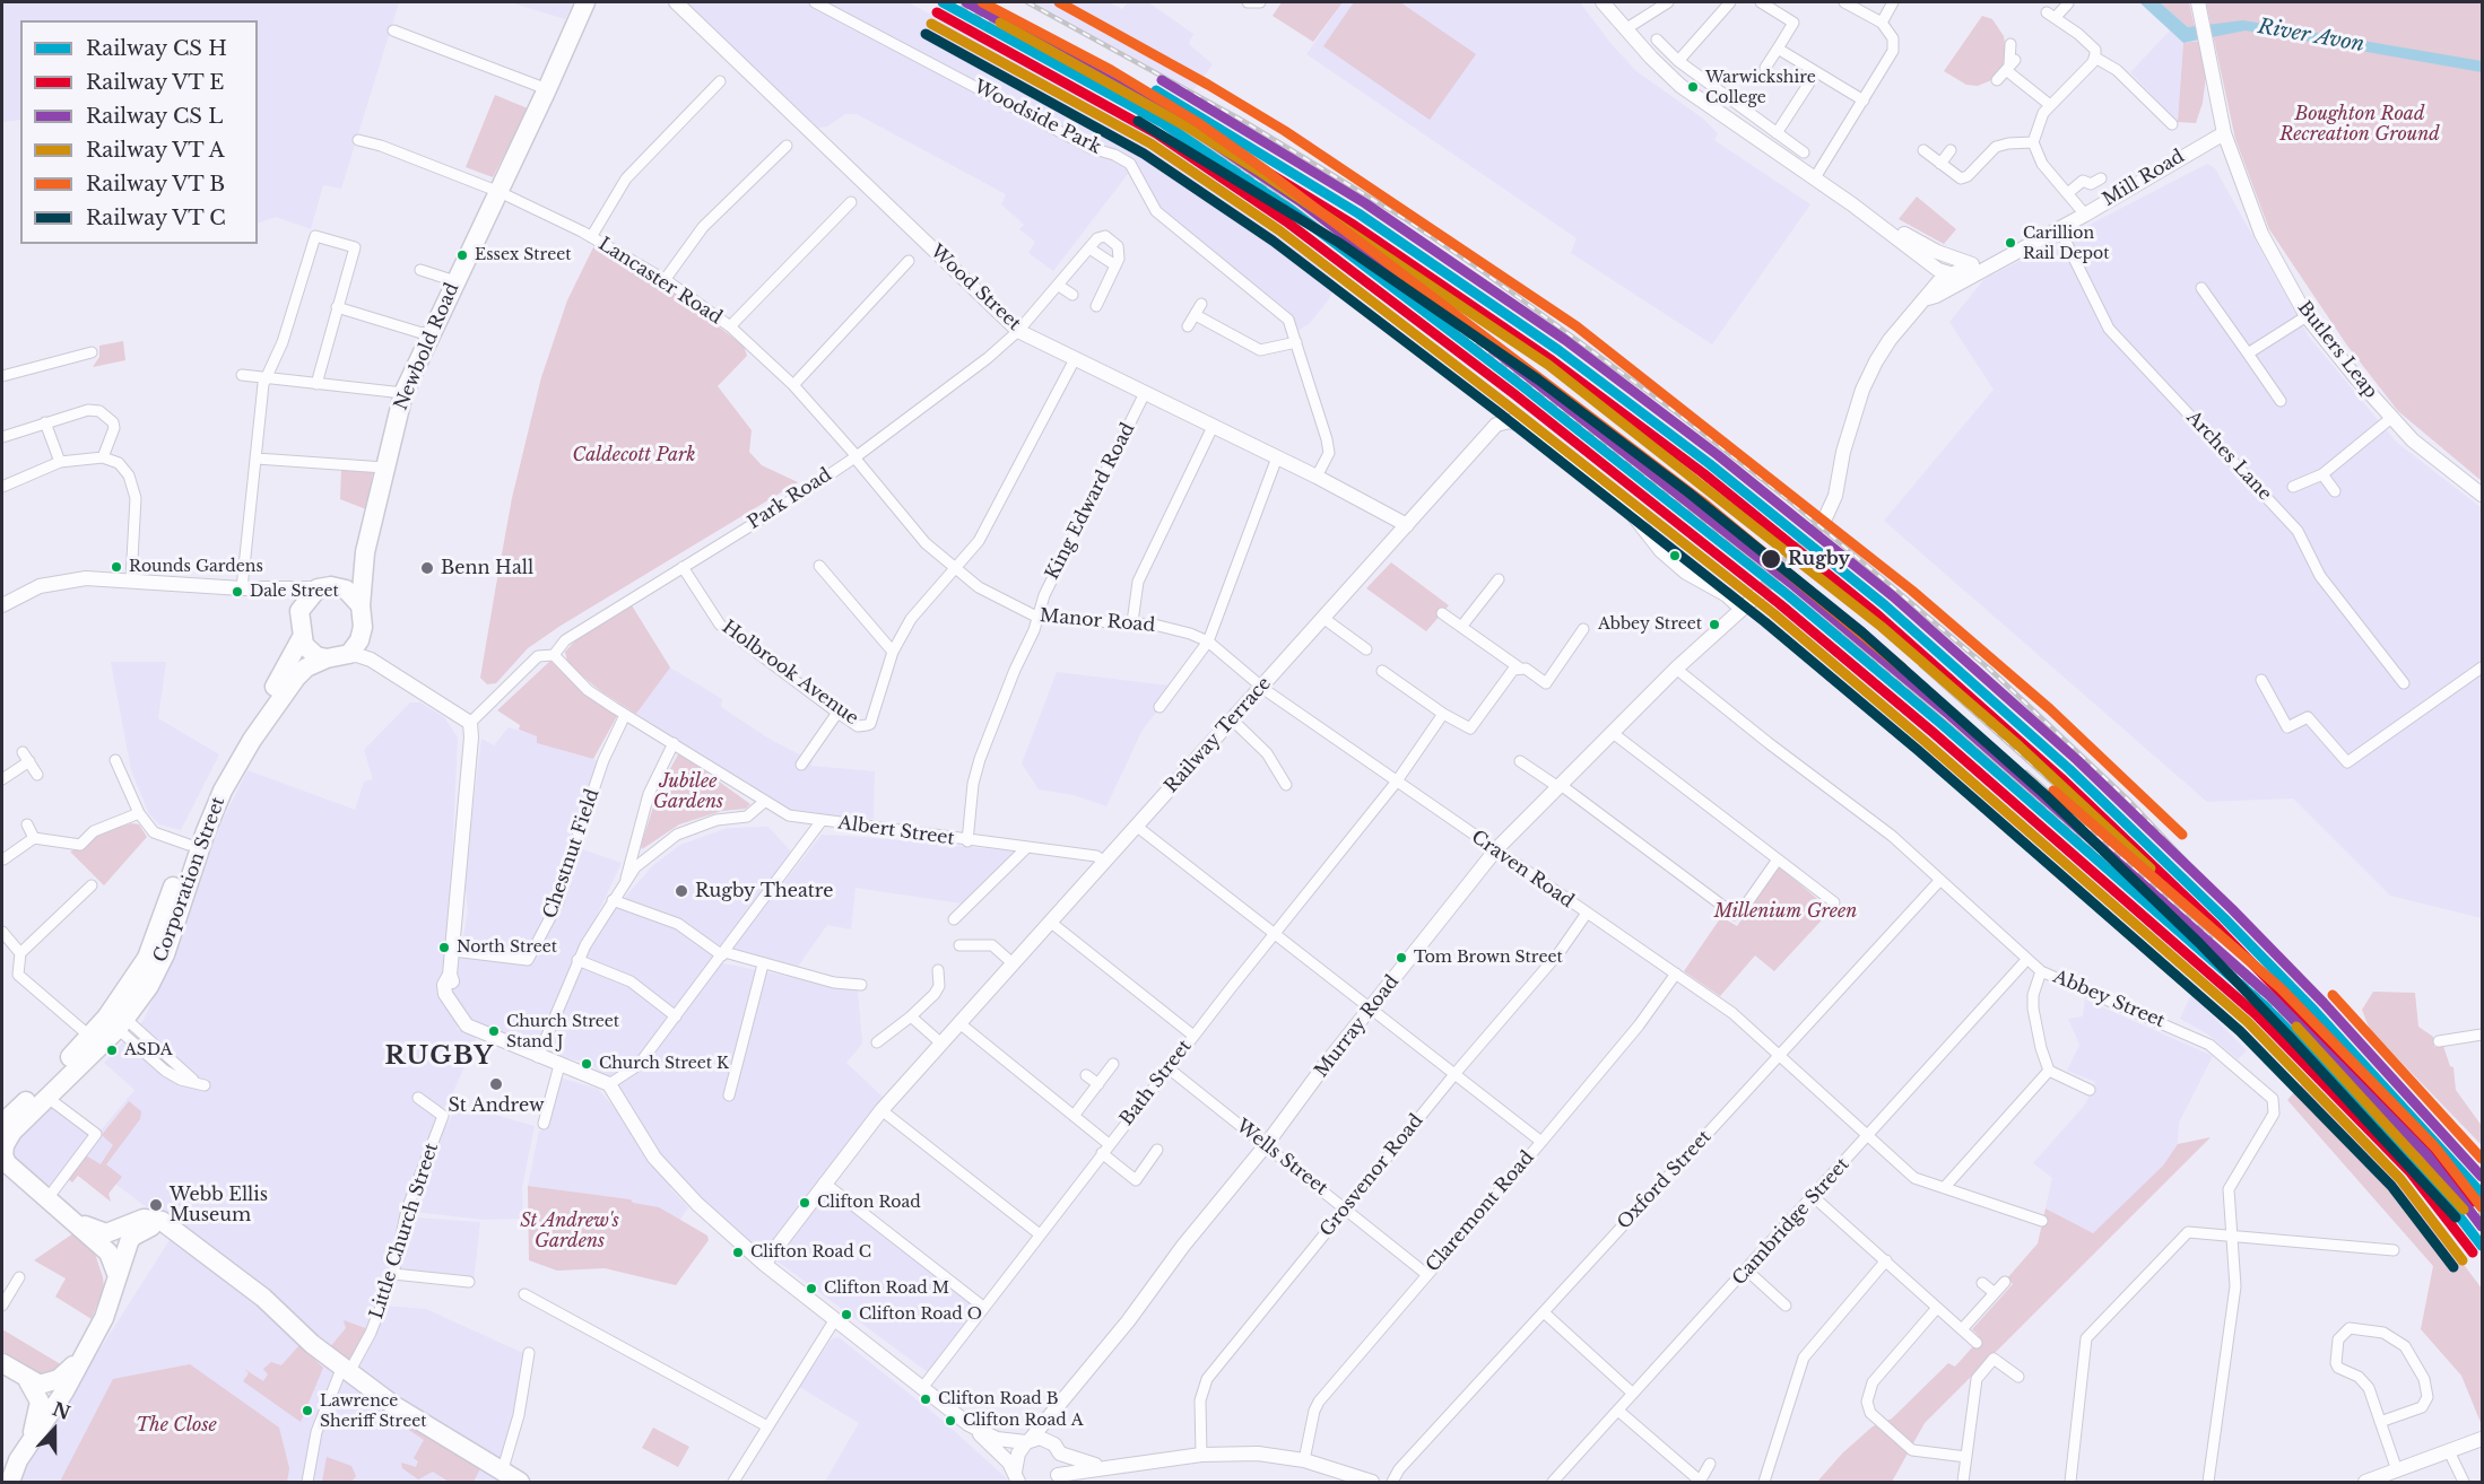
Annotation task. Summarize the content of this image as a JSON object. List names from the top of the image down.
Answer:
{
  "streets": {
    "highway": ["Newbold Road", "Corporation Street"],
    "street": [
      "Woodside Park",
      "Mill Road",
      "Lancaster Road",
      "Wood Street",
      "Butlers Leap",
      "Arches Lane",
      "Park Road",
      "King Edward Road",
      "Manor Road",
      "Holbrook Avenue",
      "Railway Terrace",
      "Albert Street",
      "Chestnut Field",
      "Craven Road",
      "Abbey Street",
      "Murray Road",
      "Bath Street",
      "Wells Street",
      "Grosvenor Road",
      "Oxford Street",
      "Claremont Road",
      "Cambridge Street",
      "Little Church Street"
    ]
  },
  "crossings": [
    ["Woodside Park", "Wood Street"],
    ["Mill Road", "Butlers Leap"],
    ["Mill Road", "Arches Lane"],
    ["Lancaster Road", "Newbold Road"],
    ["Lancaster Road", "Park Road"],
    ["Lancaster Road", "Manor Road"],
    ["Wood Street", "Park Road"],
    ["Wood Street", "King Edward Road"],
    ["Wood Street", "Holbrook Avenue"],
    ["Wood Street", "Railway Terrace"],
    ["Newbold Road", "Corporation Street"],
    ["Park Road", "Manor Road"],
    ["Park Road", "Holbrook Avenue"],
    ["King Edward Road", "Manor Road"],
    ["King Edward Road", "Albert Street"],
    ["Manor Road", "Holbrook Avenue"],
    ["Manor Road", "Railway Terrace"],
    ["Manor Road", "Craven Road"],
    ["Railway Terrace", "Albert Street"],
    ["Railway Terrace", "Craven Road"],
    ["Railway Terrace", "Murray Road"],
    ["Craven Road", "Murray Road"],
    ["Craven Road", "Bath Street"],
    ["Craven Road", "Grosvenor Road"],
    ["Craven Road", "Oxford Street"],
    ["Craven Road", "Claremont Road"],
    ["Craven Road", "Cambridge Street"],
    ["Abbey Street", "Murray Road"],
    ["Abbey Street", "Oxford Street"],
    ["Abbey Street", "Cambridge Street"],
    ["Murray Road", "Wells Street"],
    ["Bath Street", "Wells Street"],
    ["Wells Street", "Grosvenor Road"],
    ["Wells Street", "Claremont Road"]
  ],
  "districts": ["RUGBY"],
  "water": ["River Avon"],
  "parks": [
    "Boughton Road Recreation Ground",
    "Caldecott Park",
    "Jubilee Gardens",
    "Millenium Green",
    "St Andrew's Gardens",
    "The Close"
  ],
  "places": [
    "Warwickshire College",
    "Carillion Rail Depot",
    "Essex Street",
    "Rugby",
    "Rounds Gardens",
    "Benn Hall",
    "Dale Street",
    "Abbey Street",
    "Rugby Theatre",
    "North Street",
    "Tom Brown Street",
    "Church Street Stand J",
    "ASDA",
    "Church Street K",
    "St Andrew",
    "Clifton Road",
    "Webb Ellis Museum",
    "Clifton Road C",
    "Clifton Road M",
    "Clifton Road O",
    "Clifton Road B",
    "Lawrence Sheriff Street",
    "Clifton Road A"
  ],
  "legend": [
    "Railway CS H",
    "Railway VT E",
    "Railway CS L",
    "Railway VT A",
    "Railway VT B",
    "Railway VT C"
  ],
  "north": "top"
}
